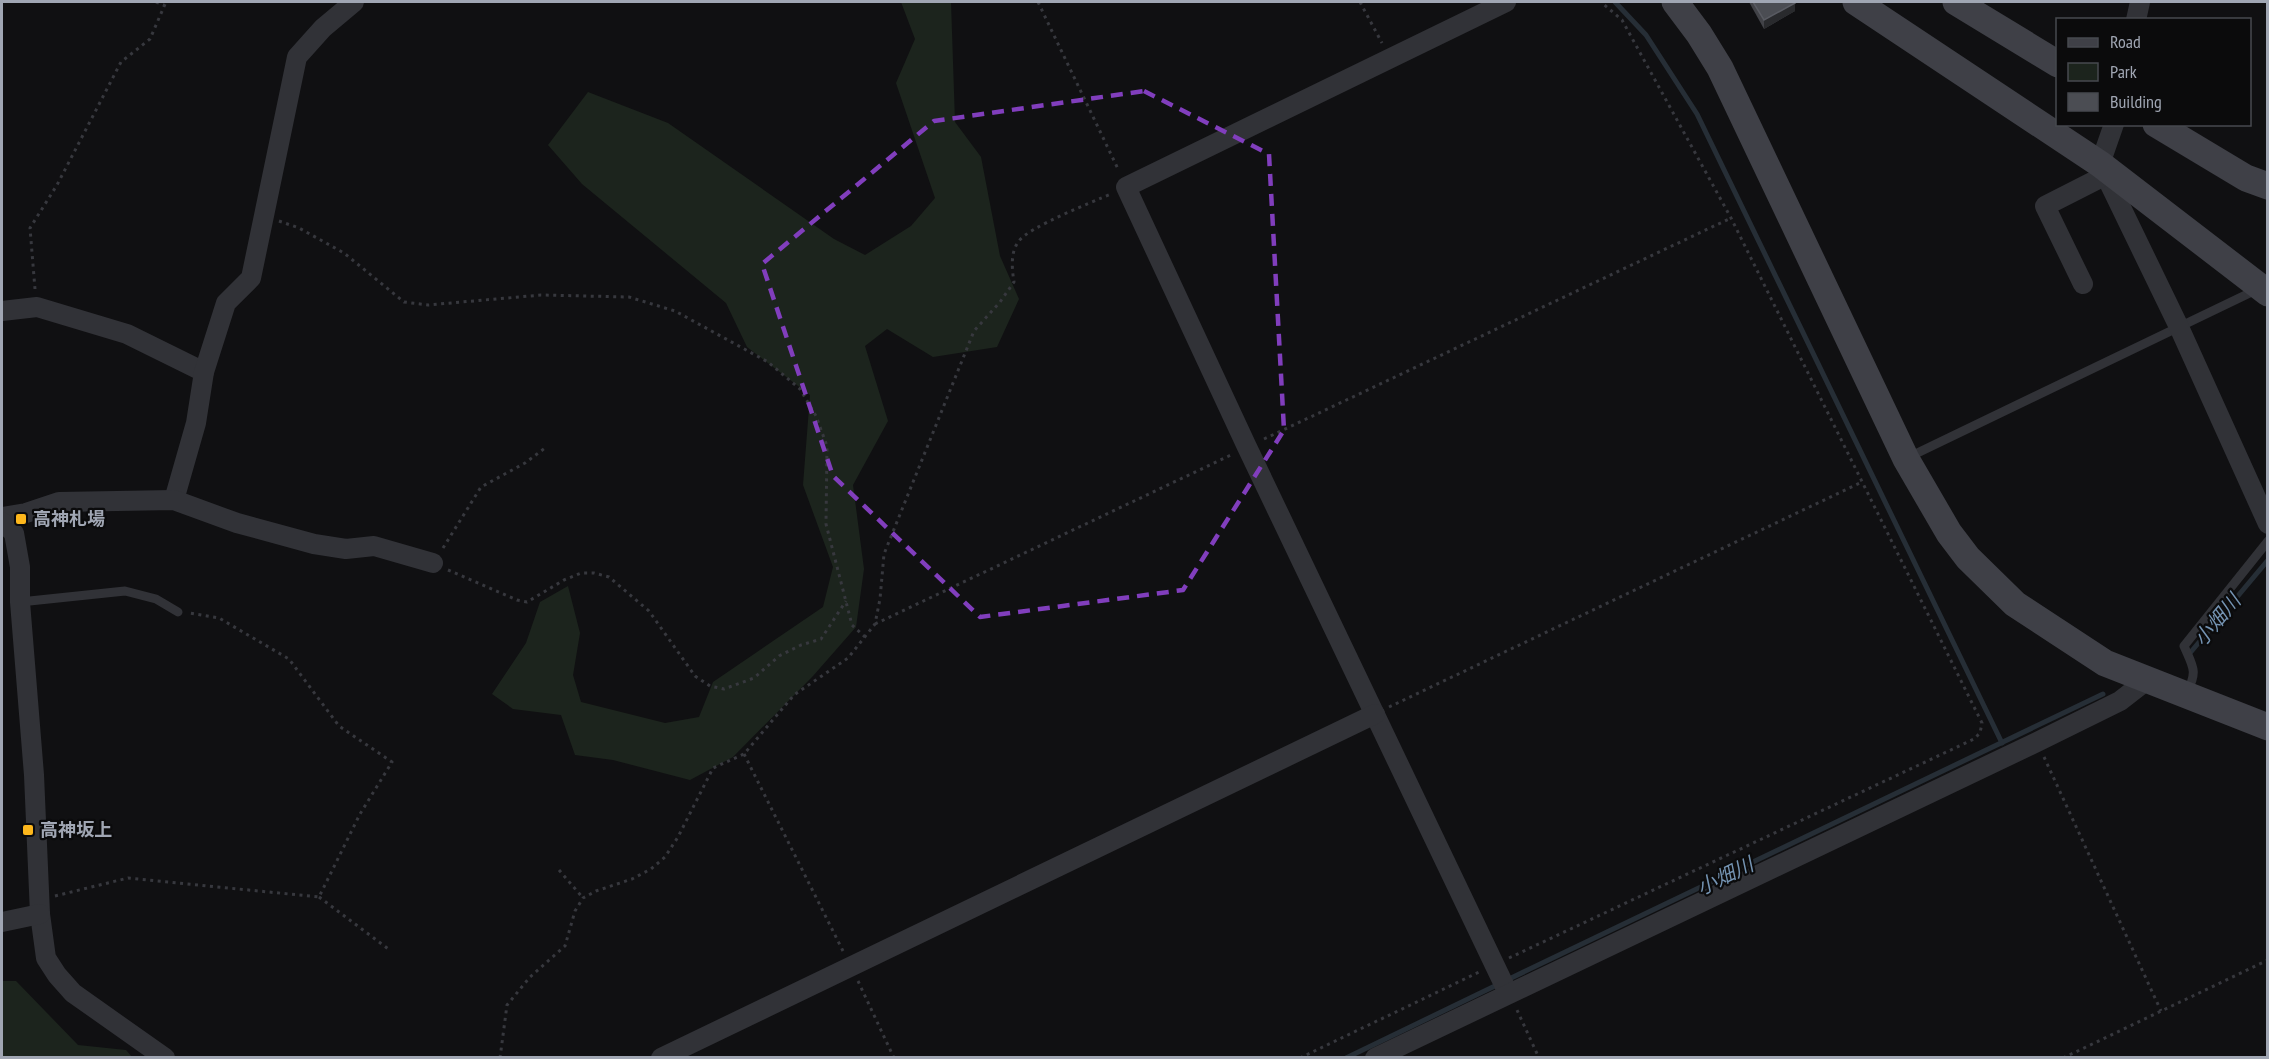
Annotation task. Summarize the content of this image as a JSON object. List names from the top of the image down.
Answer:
{
  "water": ["小畑川"],
  "places": {
    "transit": ["高神札場", "高神坂上"]
  },
  "legend": ["Road", "Park", "Building"]
}
